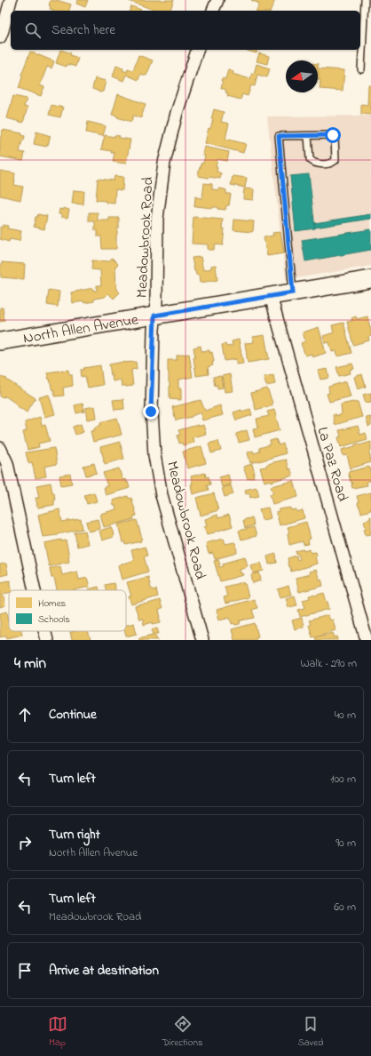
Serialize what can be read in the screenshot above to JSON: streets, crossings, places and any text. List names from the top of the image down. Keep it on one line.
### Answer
{"streets":{"street":["Meadowbrook Road","North Allen Avenue","La Paz Road"]},"crossings":[["Meadowbrook Road","North Allen Avenue"],["North Allen Avenue","La Paz Road"]],"legend":["Homes","Schools"],"north":"left","page":{"search":"Search here","heading":["4 min","Walk · 290 m"],"list":[["Continue","40 m"],["Turn left","100 m"],["Turn right","North Allen Avenue","90 m"],["Turn left","Meadowbrook Road","60 m"],"Arrive at destination"],"nav":["Map","Directions","Saved"]}}
